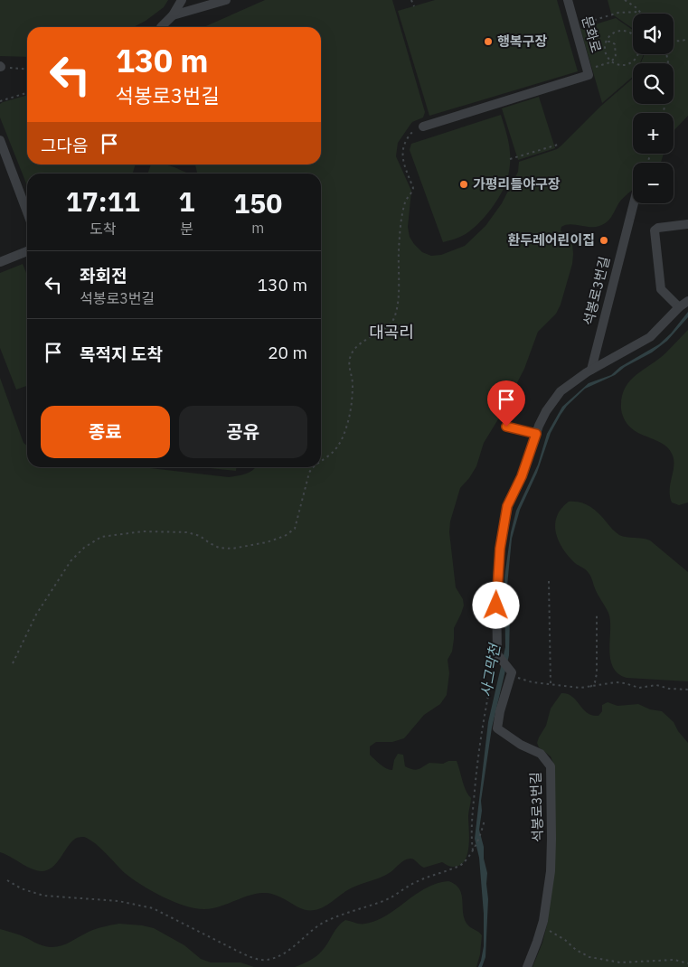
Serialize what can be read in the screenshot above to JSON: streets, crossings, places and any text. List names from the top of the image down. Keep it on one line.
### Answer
{"streets":{"street":["문화로","석봉로3번길"]},"districts":["대곡리"],"water":["사그막천"],"places":["행복구장","가평리틀야구장","환두레어린이집"],"page":{"map_buttons":["+","−"],"turn":["130 m","석봉로3번길"],"then":"그다음","eta":["17:11","도착","1","분","150","m"],"list":[{"name":"좌회전","note":"석봉로3번길","value":"130 m"},{"name":"목적지 도착","value":"20 m"}],"buttons":["종료","공유"]}}
